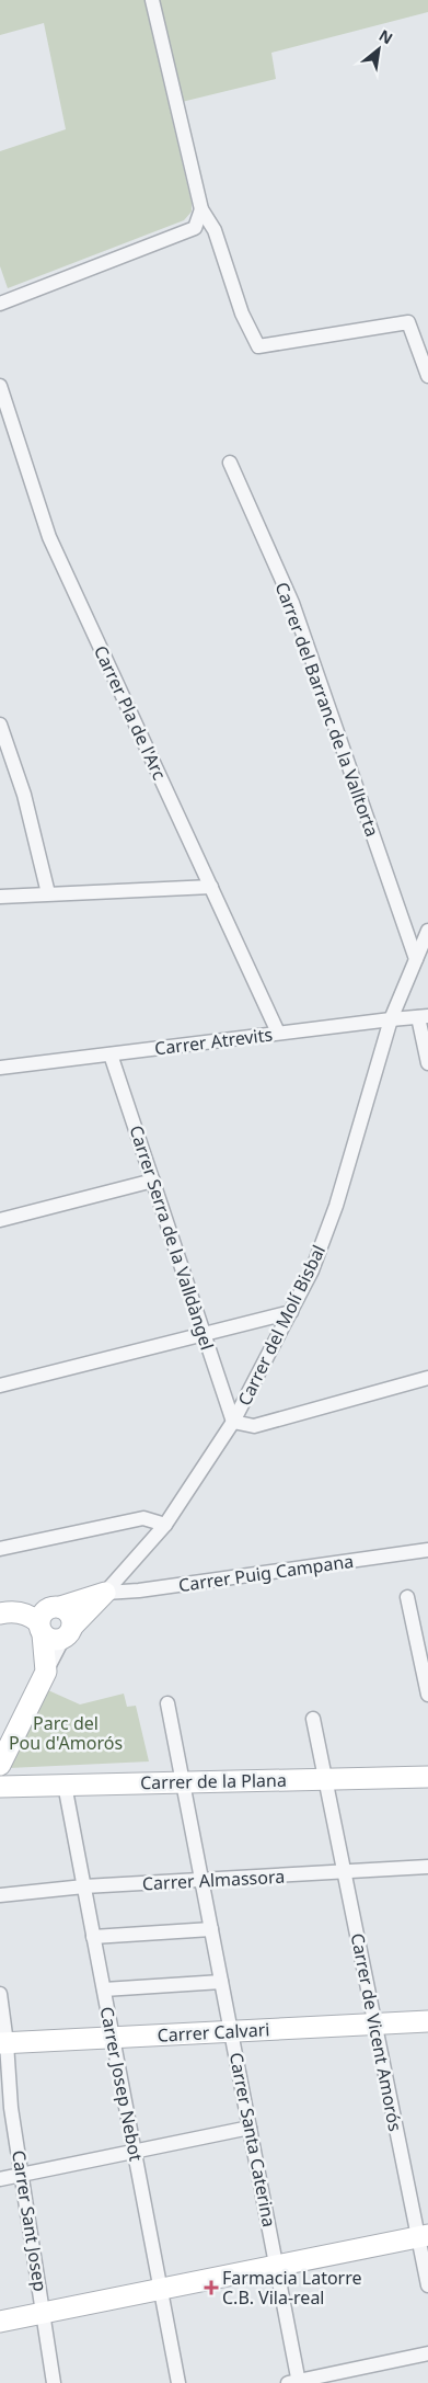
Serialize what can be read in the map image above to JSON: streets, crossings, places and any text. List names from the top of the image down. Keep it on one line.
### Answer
{"streets":{"street":["Carrer del Barranc de la Valltorta","Carrer Pla de l'Arc","Carrer Atrevits","Carrer Serra de la Valldàngel","Carrer del Molí Bisbal","Carrer Puig Campana","Carrer de la Plana","Carrer Almassora","Carrer Calvari","Carrer de Vicent Amorós","Carrer Josep Nebot","Carrer Santa Caterina","Carrer Sant Josep"]},"crossings":[["Carrer del Barranc de la Valltorta","Carrer del Molí Bisbal"],["Carrer Pla de l'Arc","Carrer Atrevits"],["Carrer Atrevits","Carrer Serra de la Valldàngel"],["Carrer Atrevits","Carrer del Molí Bisbal"],["Carrer Serra de la Valldàngel","Carrer del Molí Bisbal"],["Carrer del Molí Bisbal","Carrer Puig Campana"],["Carrer de la Plana","Carrer de Vicent Amorós"],["Carrer de la Plana","Carrer Josep Nebot"],["Carrer de la Plana","Carrer Santa Caterina"],["Carrer Almassora","Carrer de Vicent Amorós"],["Carrer Almassora","Carrer Josep Nebot"],["Carrer Almassora","Carrer Santa Caterina"],["Carrer Calvari","Carrer de Vicent Amorós"],["Carrer Calvari","Carrer Josep Nebot"],["Carrer Calvari","Carrer Santa Caterina"],["Carrer Calvari","Carrer Sant Josep"]],"parks":["Parc del Pou d'Amorós"],"places":{"health":["Farmacia Latorre C.B. Vila-real"]},"north":"top right"}
